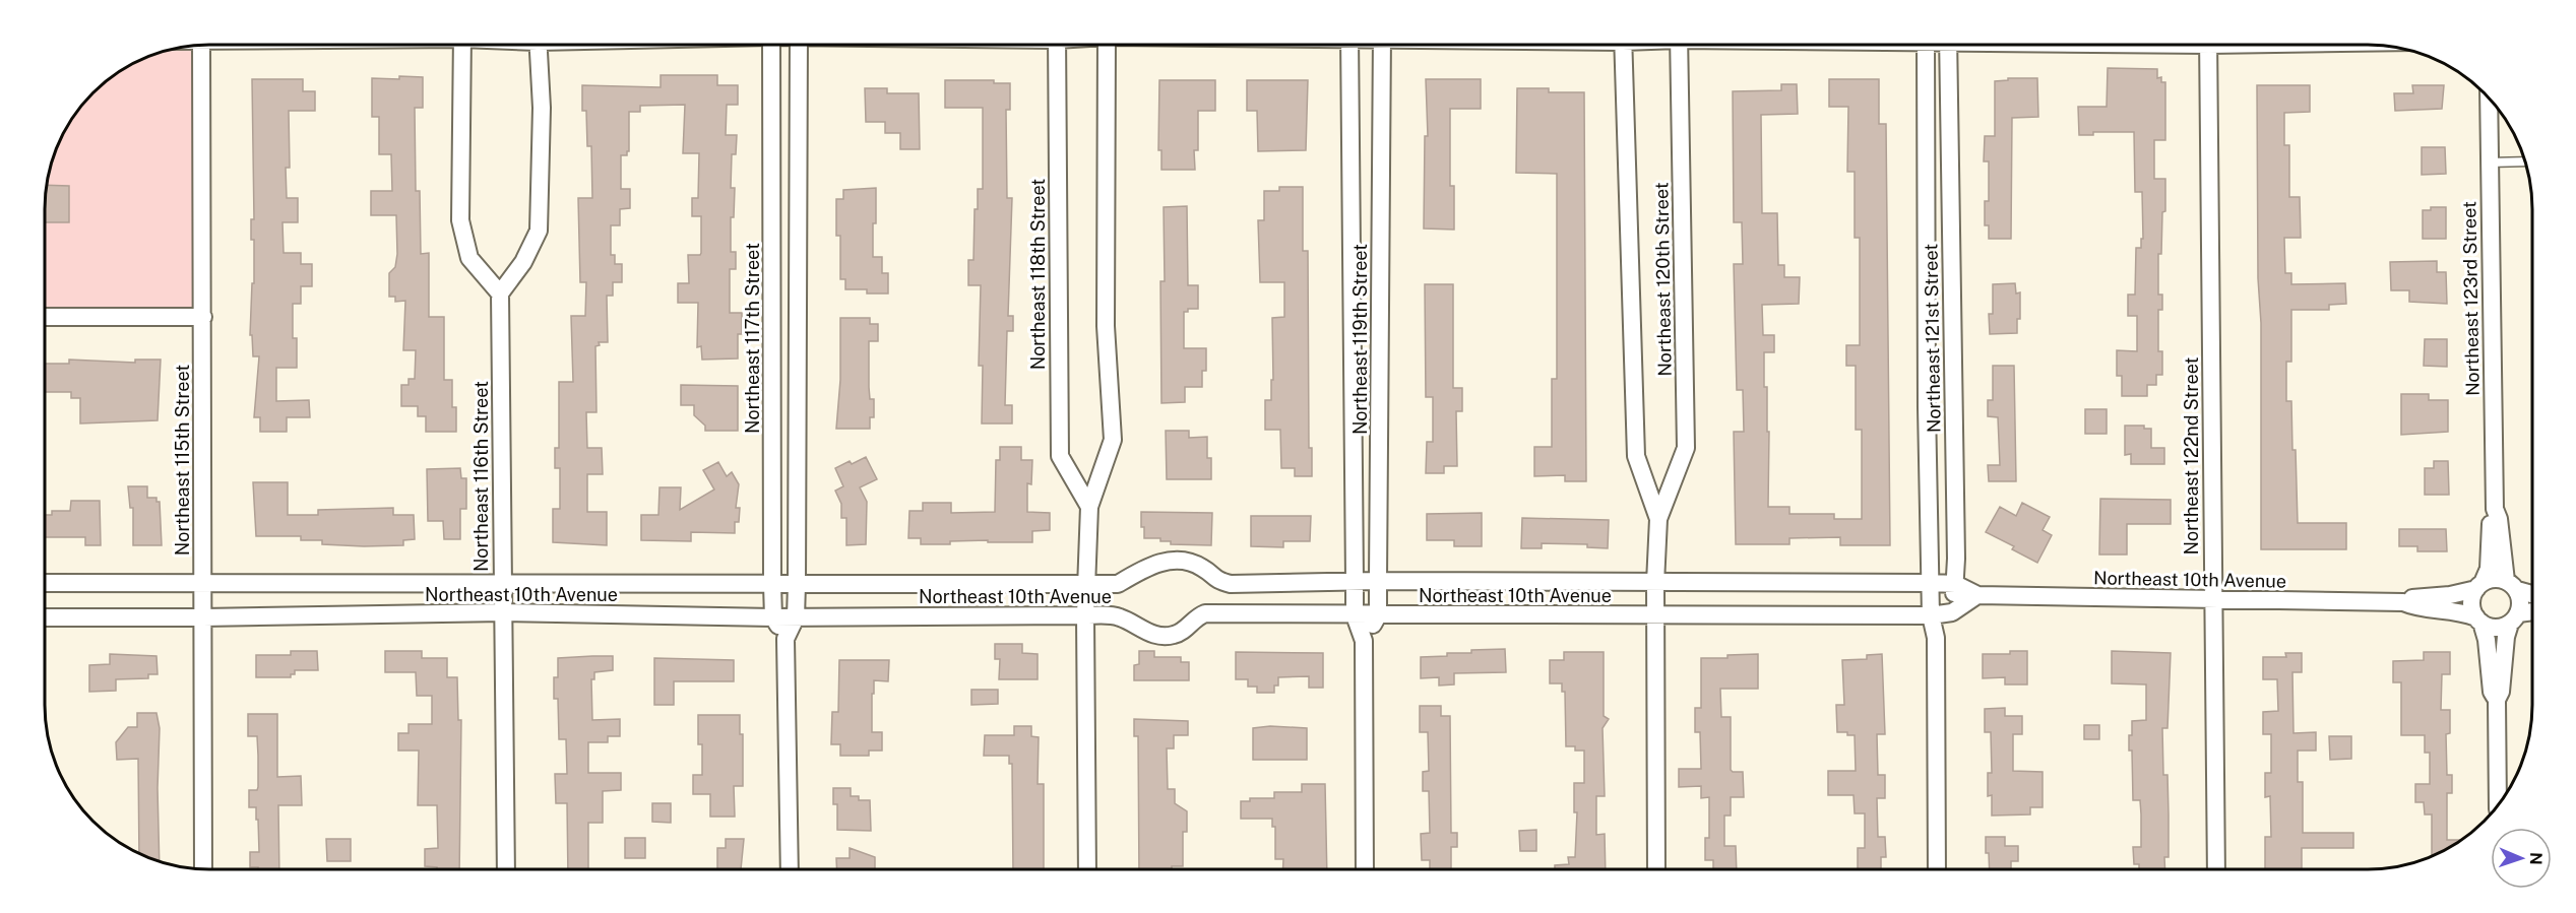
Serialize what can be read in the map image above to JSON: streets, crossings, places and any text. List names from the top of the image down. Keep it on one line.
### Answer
{"streets":{"street":["Northeast 118th Street","Northeast 120th Street","Northeast 123rd Street","Northeast 117th Street","Northeast 121st Street","Northeast 119th Street","Northeast 122nd Street","Northeast 115th Street","Northeast 116th Street","Northeast 10th Avenue"]},"crossings":[["Northeast 120th Street","Northeast 10th Avenue"],["Northeast 123rd Street","Northeast 10th Avenue"],["Northeast 117th Street","Northeast 10th Avenue"],["Northeast 121st Street","Northeast 10th Avenue"],["Northeast 119th Street","Northeast 10th Avenue"],["Northeast 122nd Street","Northeast 10th Avenue"],["Northeast 115th Street","Northeast 10th Avenue"],["Northeast 116th Street","Northeast 10th Avenue"]],"north":"right"}
